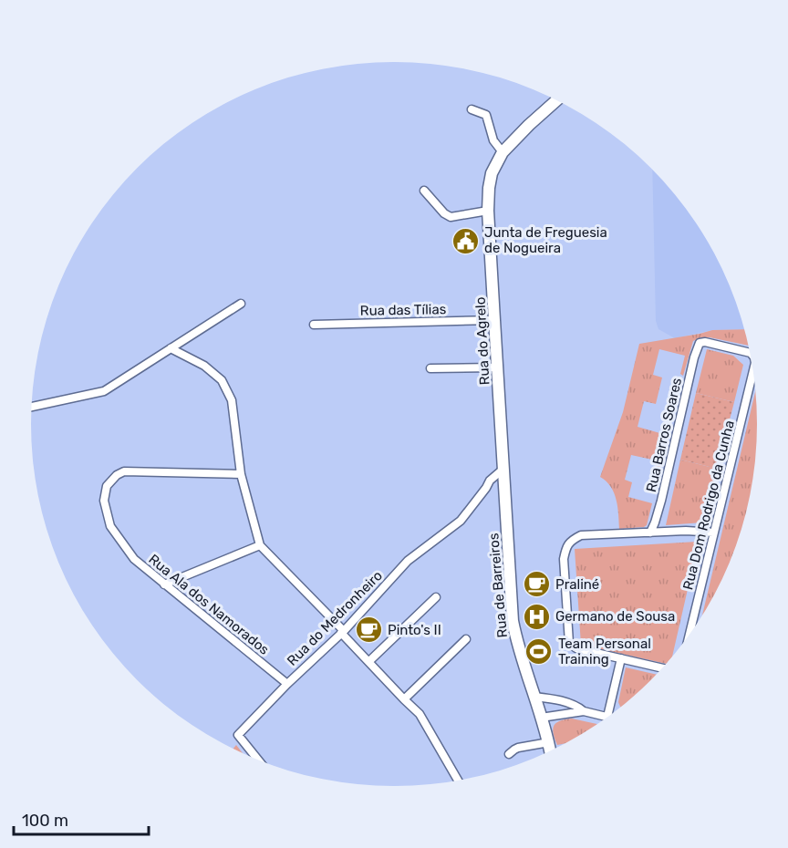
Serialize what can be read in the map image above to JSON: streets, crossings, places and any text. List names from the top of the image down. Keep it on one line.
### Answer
{"streets":{"street":["Rua das Tílias","Rua do Agrelo","Rua Barros Soares","Rua Dom Rodrigo da Cunha","Rua de Barreiros","Rua Ala dos Namorados","Rua do Medronheiro"]},"crossings":[["Rua das Tílias","Rua do Agrelo"],["Rua do Agrelo","Rua de Barreiros"],["Rua do Agrelo","Rua do Medronheiro"],["Rua Barros Soares","Rua Dom Rodrigo da Cunha"],["Rua de Barreiros","Rua do Medronheiro"],["Rua Ala dos Namorados","Rua do Medronheiro"]],"places":{"public building":["Junta de Freguesia de Nogueira"],"cafe":["Praliné","Pinto's II"],"hospital":["Germano de Sousa"],"sports":["Team Personal Training"]},"scale_bar":"100 m"}
